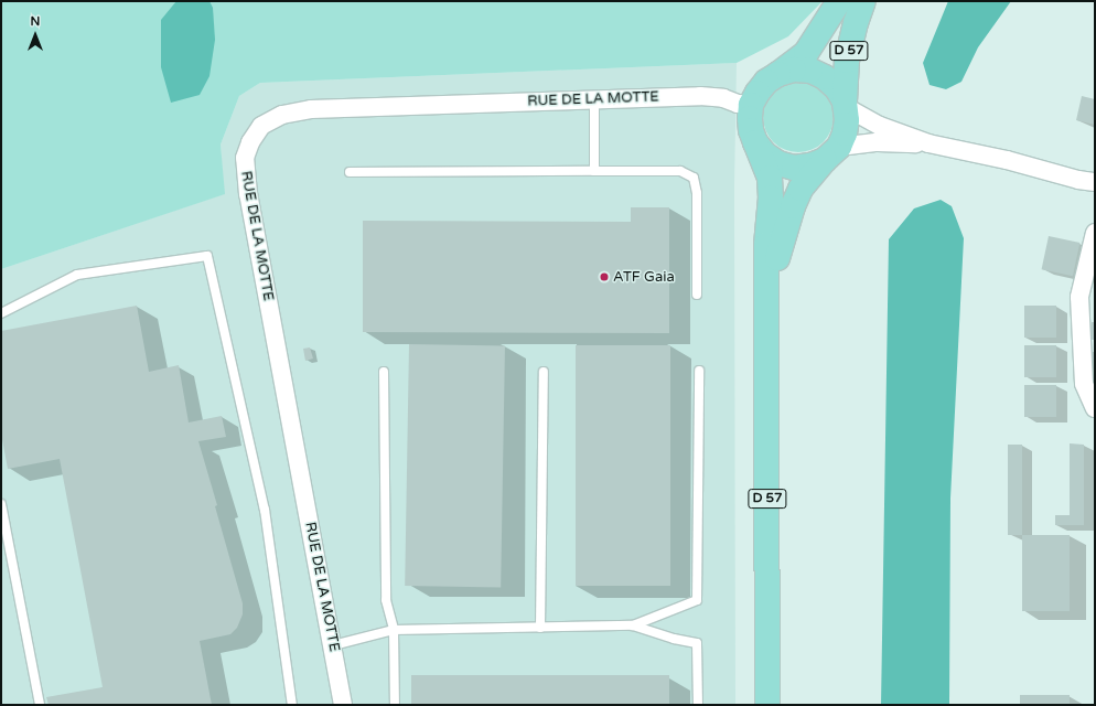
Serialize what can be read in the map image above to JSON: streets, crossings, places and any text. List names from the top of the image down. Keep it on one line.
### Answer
{"streets":{"main road":["D 57"],"street":["RUE DE LA MOTTE"]},"crossings":[["D 57","RUE DE LA MOTTE"]],"places":["ATF Gaia"],"north":"top"}
